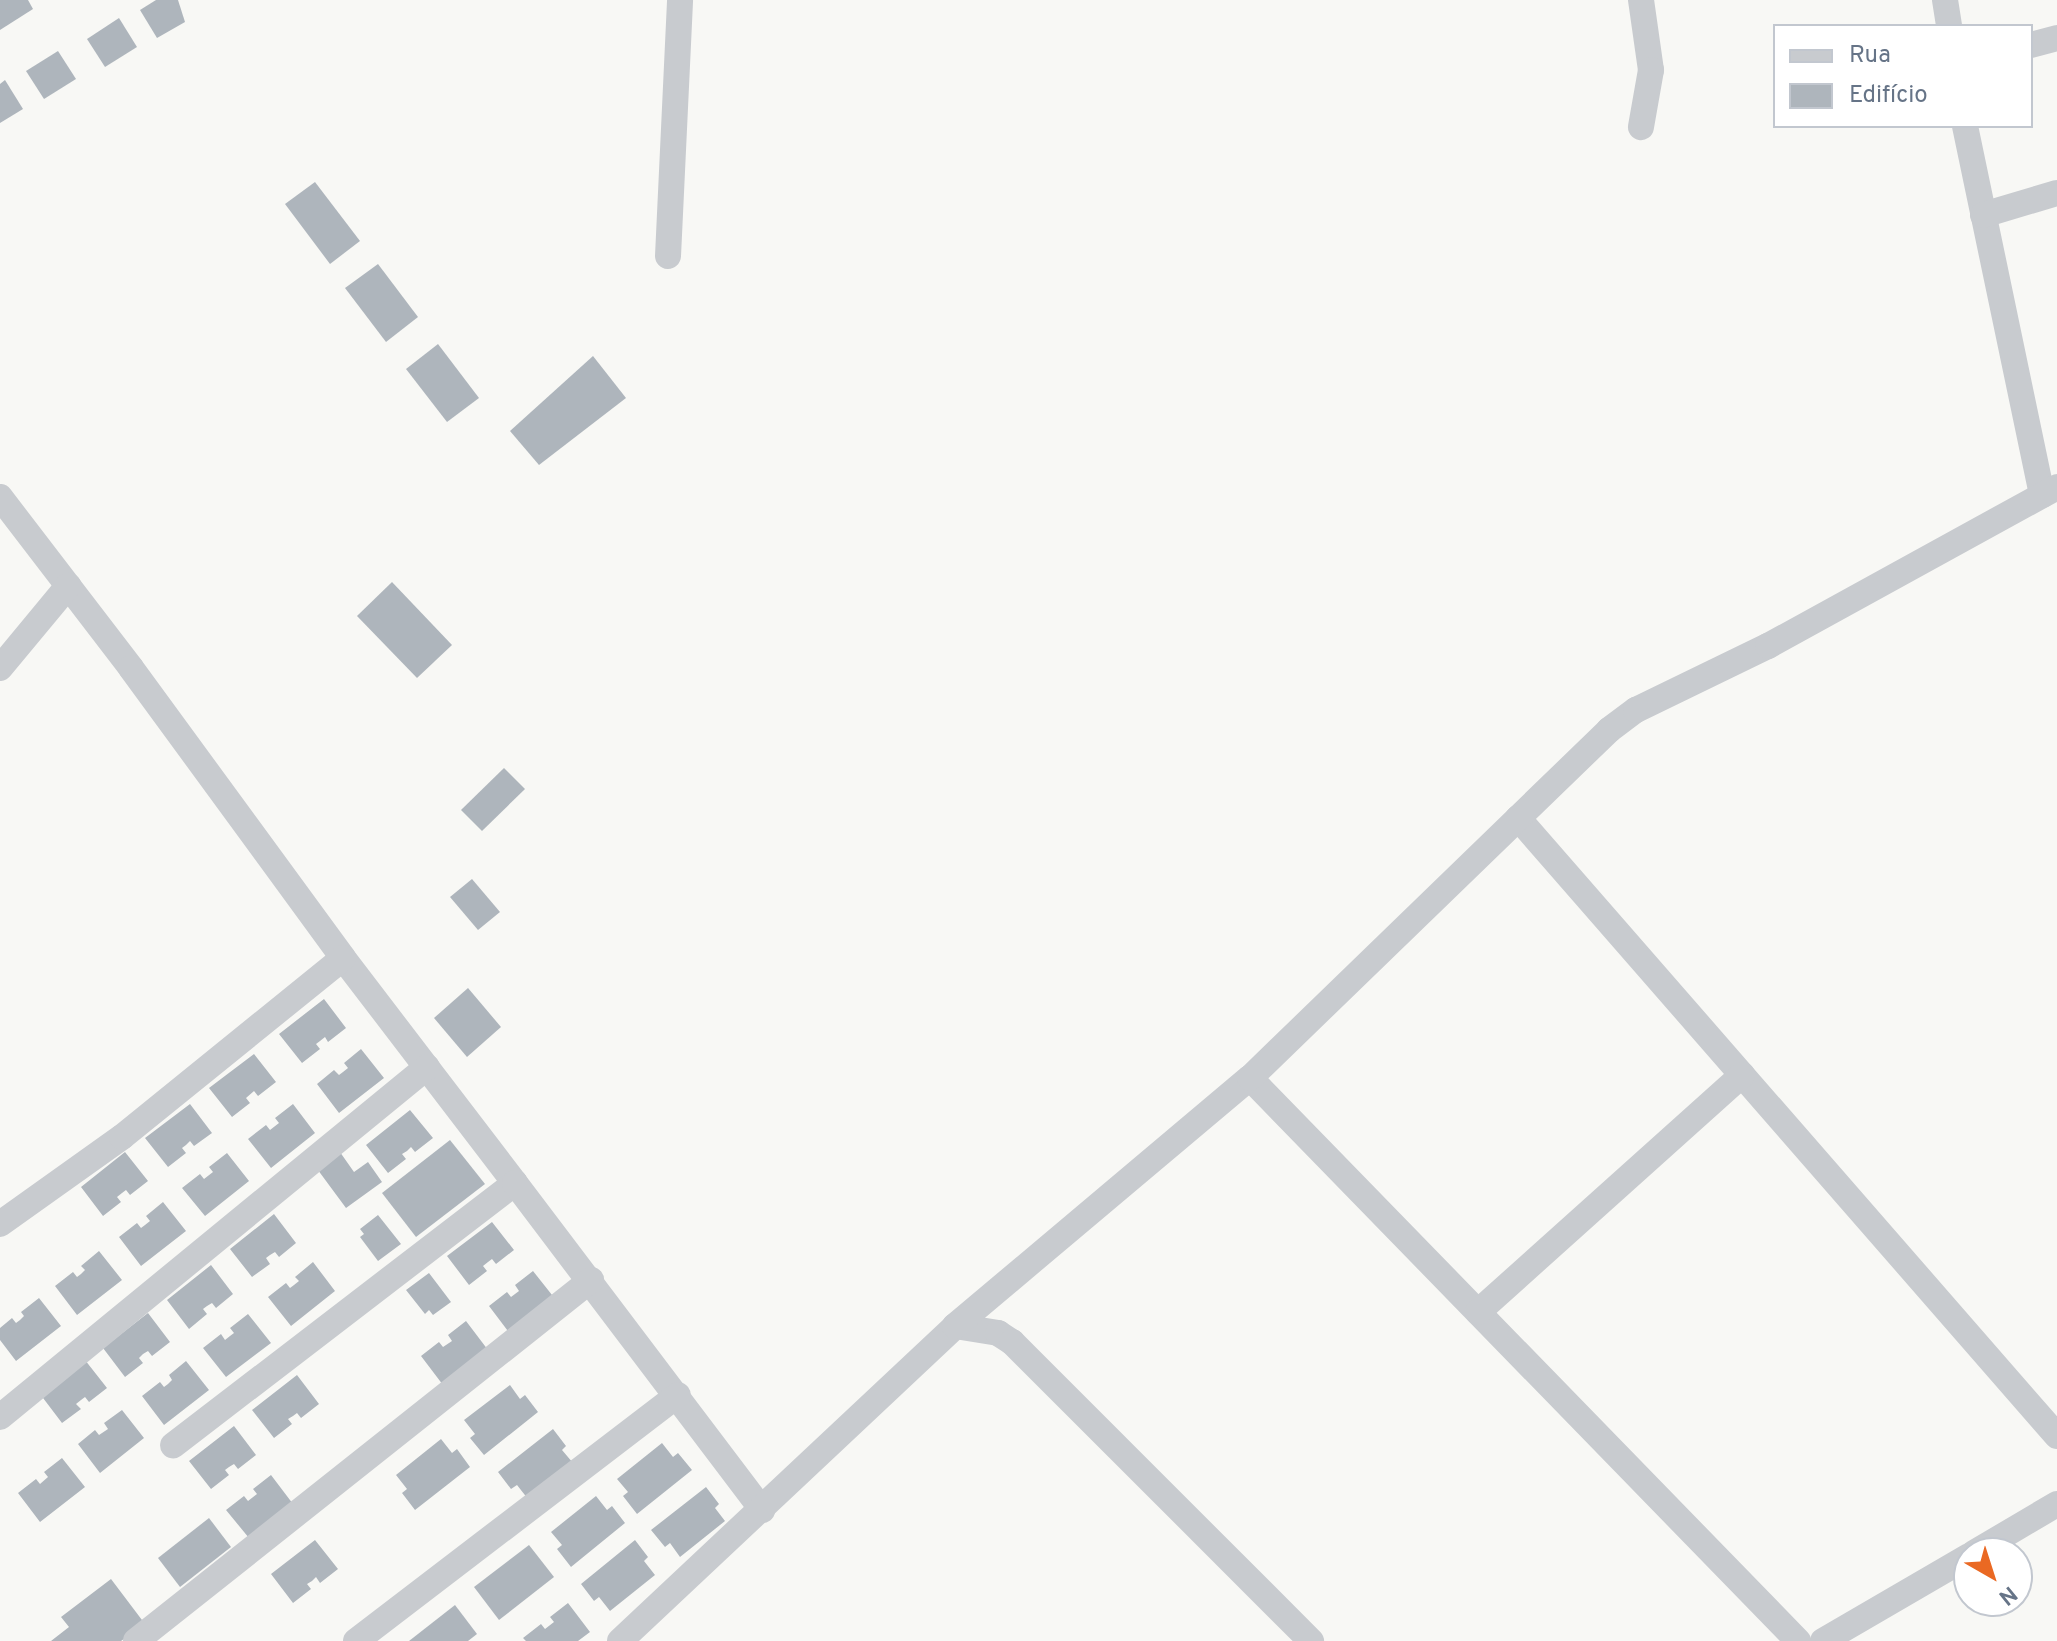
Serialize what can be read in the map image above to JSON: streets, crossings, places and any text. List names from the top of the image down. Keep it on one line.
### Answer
{"legend":["Rua","Edifício"],"north":"bottom right"}
